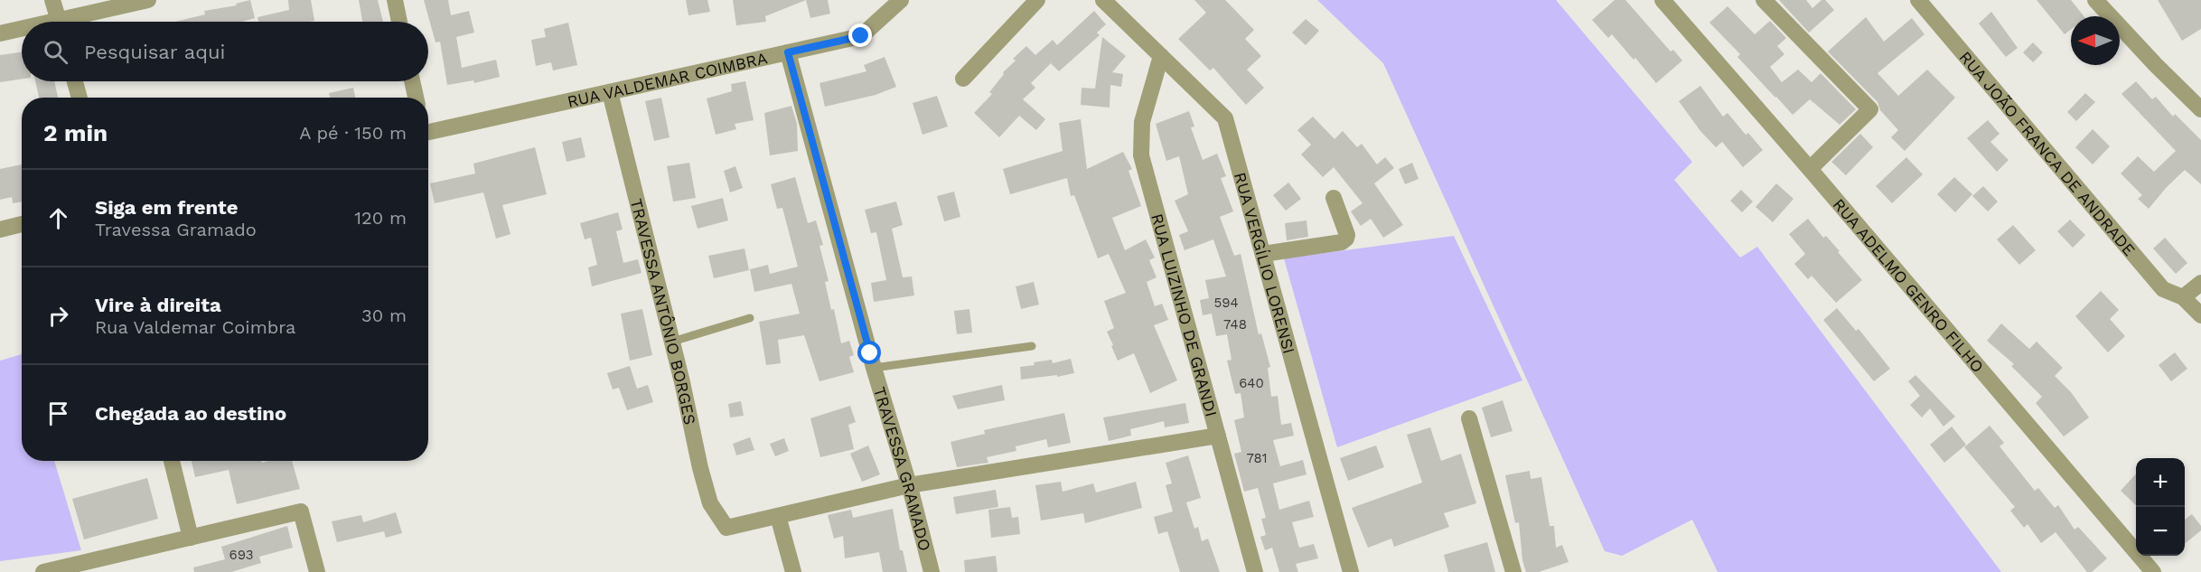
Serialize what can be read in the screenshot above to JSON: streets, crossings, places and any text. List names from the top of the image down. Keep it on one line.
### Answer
{"streets":{"street":["RUA VALDEMAR COIMBRA","RUA JOÃO FRANCA DE ANDRADE","RUA VERGÍLIO LORENSI","RUA ADELMO GENRO FILHO","TRAVESSA ANTÔNIO BORGES","RUA LUIZINHO DE GRANDI","TRAVESSA GRAMADO"]},"crossings":[["RUA VALDEMAR COIMBRA","TRAVESSA ANTÔNIO BORGES"],["RUA VALDEMAR COIMBRA","TRAVESSA GRAMADO"],["RUA VERGÍLIO LORENSI","RUA LUIZINHO DE GRANDI"]],"house_numbers":["594","748","640","781","693"],"north":"left","page":{"search":"Pesquisar aqui","heading":["2 min","A pé · 150 m"],"list":[["Siga em frente","Travessa Gramado","120 m"],["Vire à direita","Rua Valdemar Coimbra","30 m"],"Chegada ao destino"],"map_buttons":["+","−"]}}
